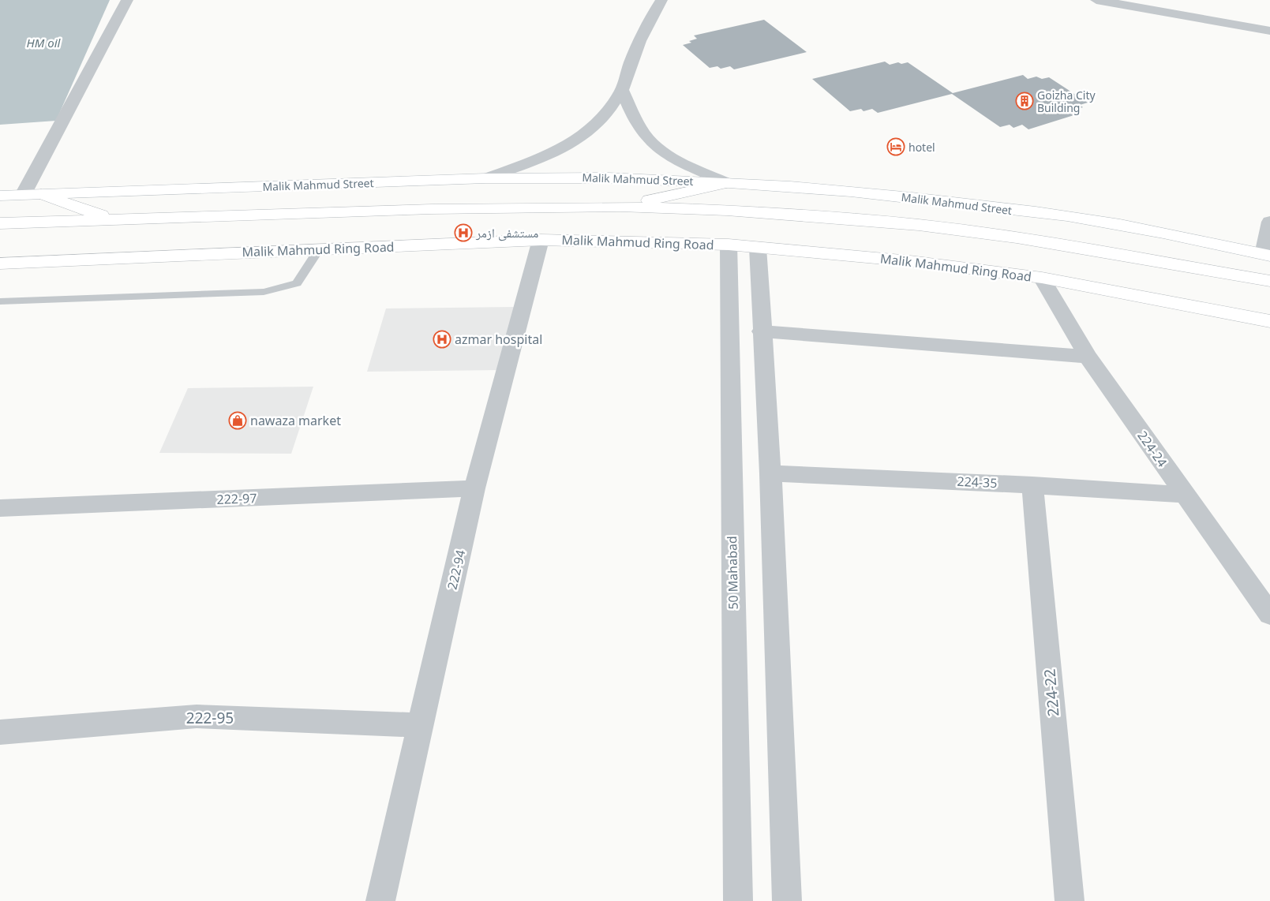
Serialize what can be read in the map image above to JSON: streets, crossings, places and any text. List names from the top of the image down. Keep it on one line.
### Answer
{"streets":{"main road":["Malik Mahmud Street","Malik Mahmud Ring Road"],"street":["224-24","224-35","222-97","222-94","50 Mahabad","224-22","222-95"]},"crossings":[["Malik Mahmud Ring Road","224-24"],["Malik Mahmud Ring Road","222-94"],["Malik Mahmud Ring Road","50 Mahabad"],["224-24","224-35"],["224-35","224-22"],["222-97","222-94"],["222-94","222-95"]],"water":["HM oil"],"places":{"building":["Goizha City Building"],"hotel":["hotel"],"hospital":["مستشفى ازمر","azmar hospital"],"shop":["nawaza market"]}}
